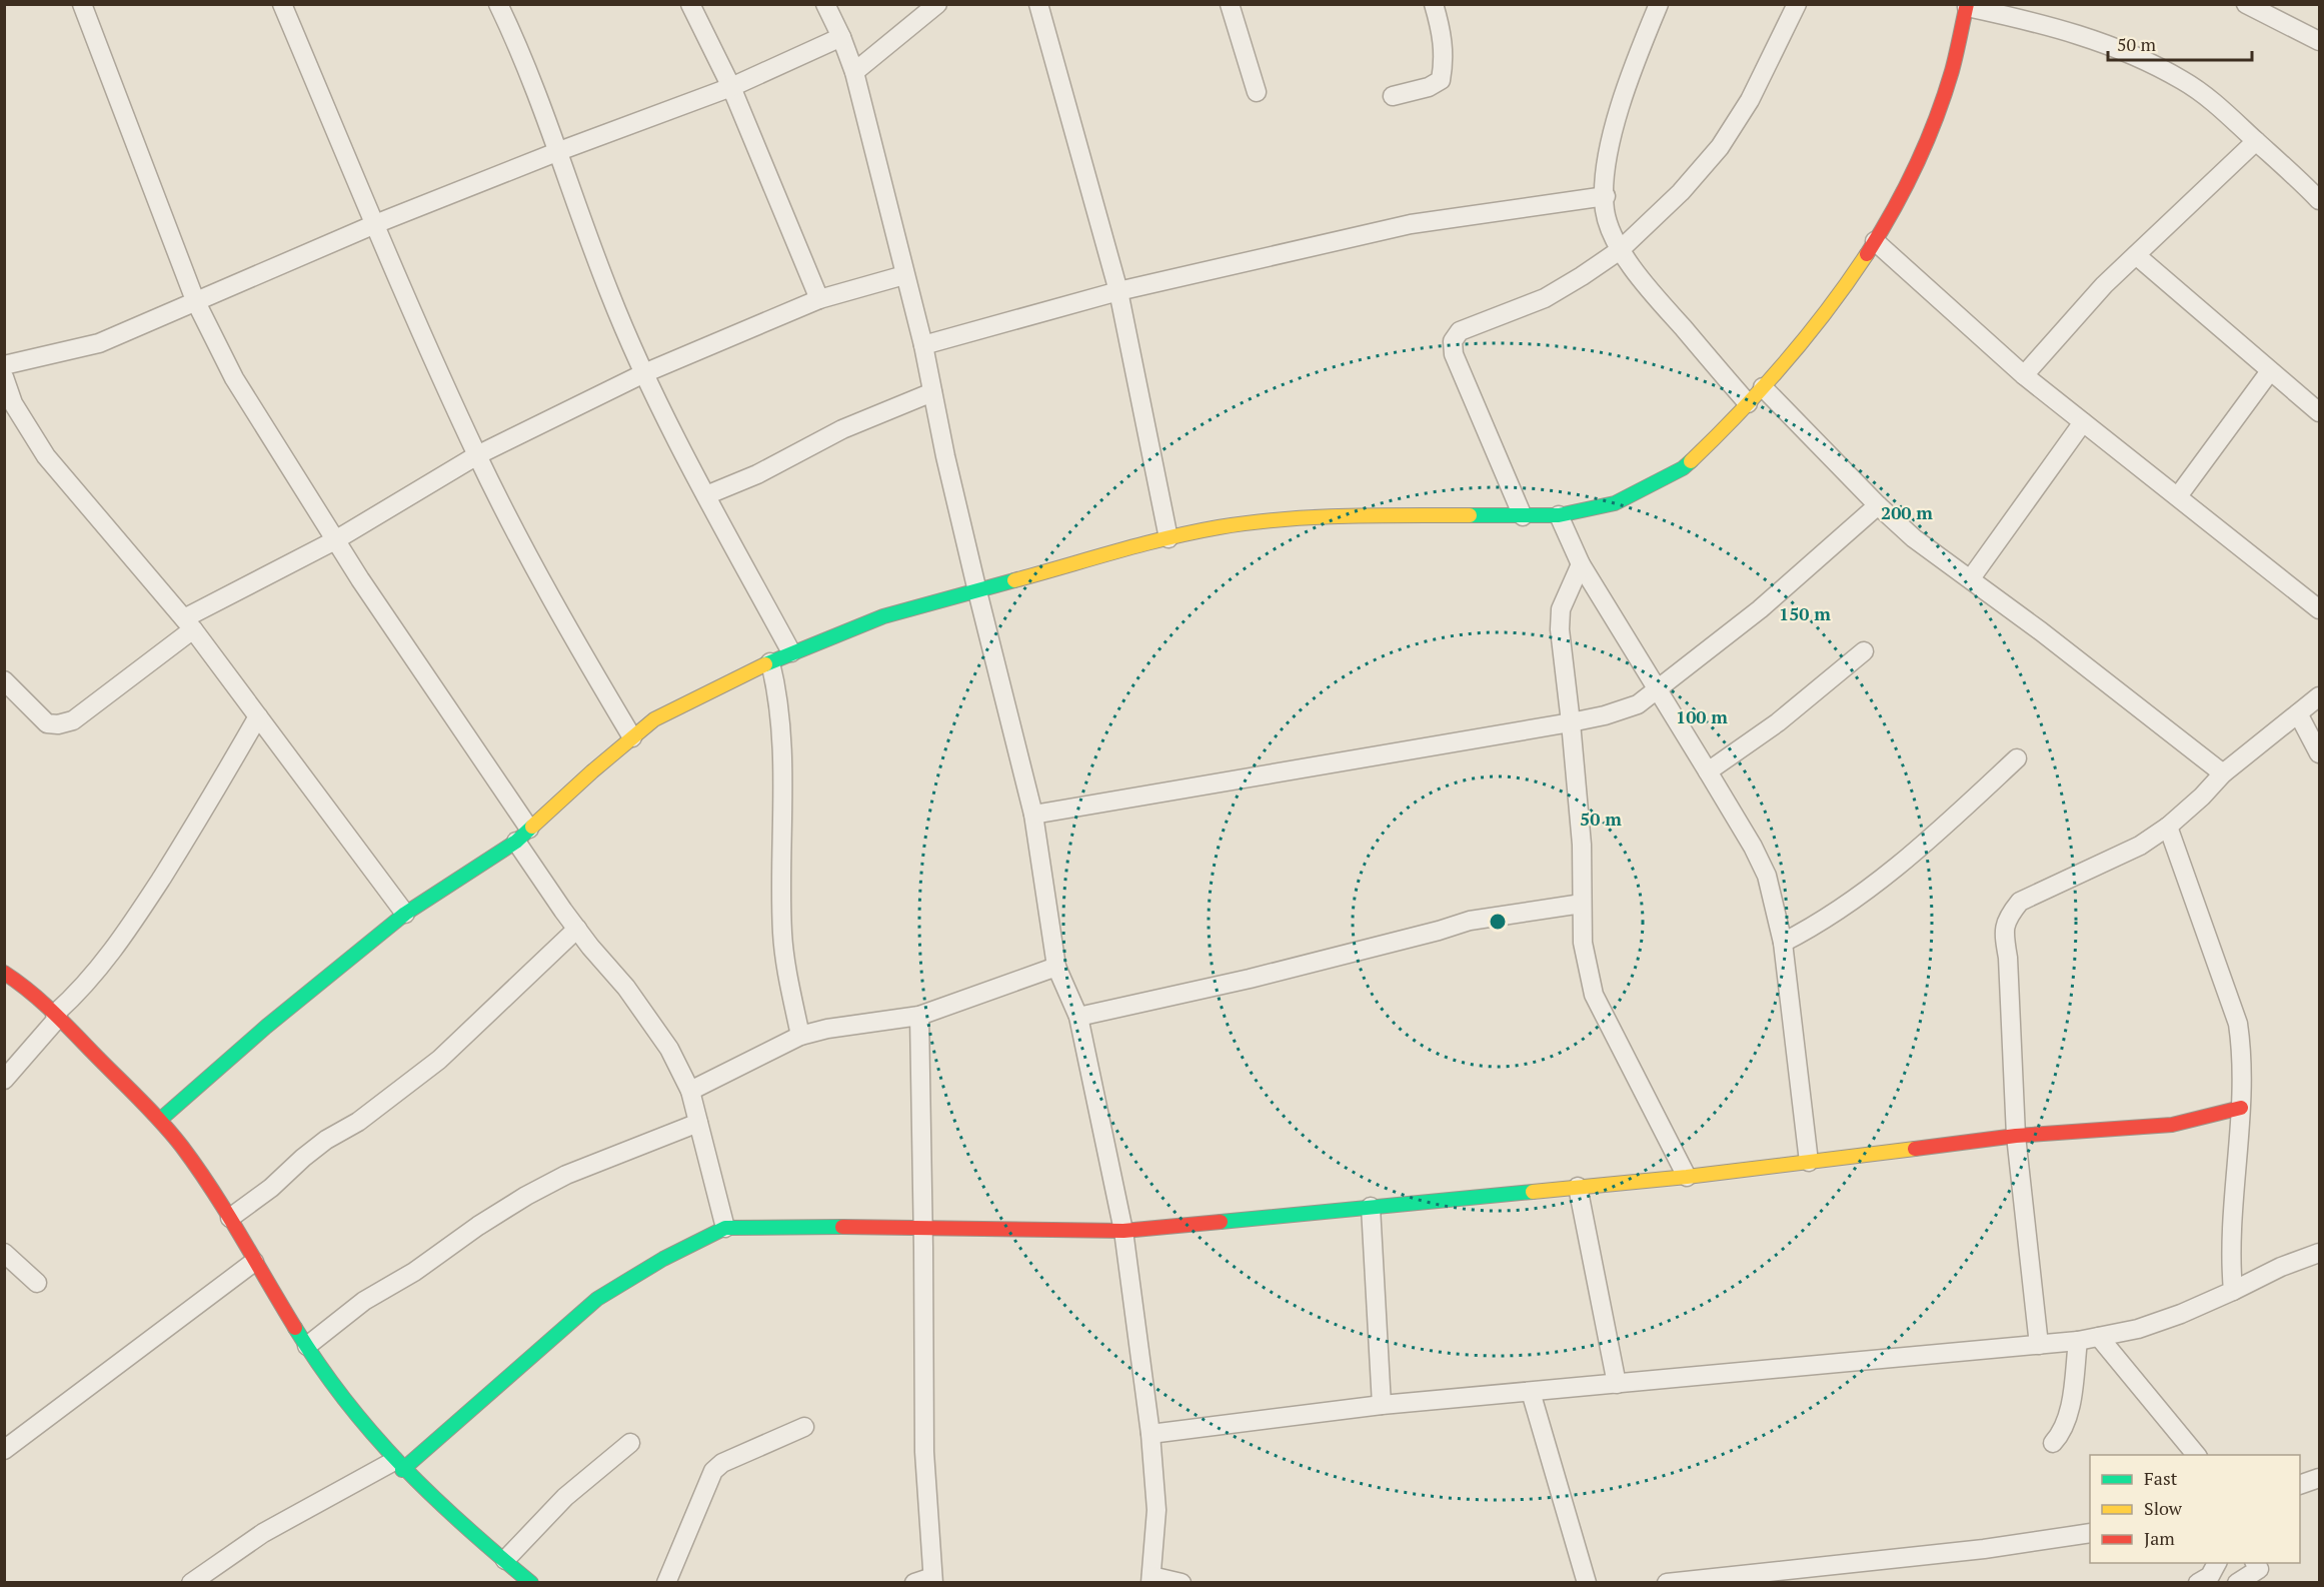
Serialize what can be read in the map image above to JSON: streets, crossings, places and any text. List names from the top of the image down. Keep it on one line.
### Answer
{"legend":["Fast","Slow","Jam"],"scale_bar":"50 m","rings":["200 m","150 m","100 m","50 m"]}
